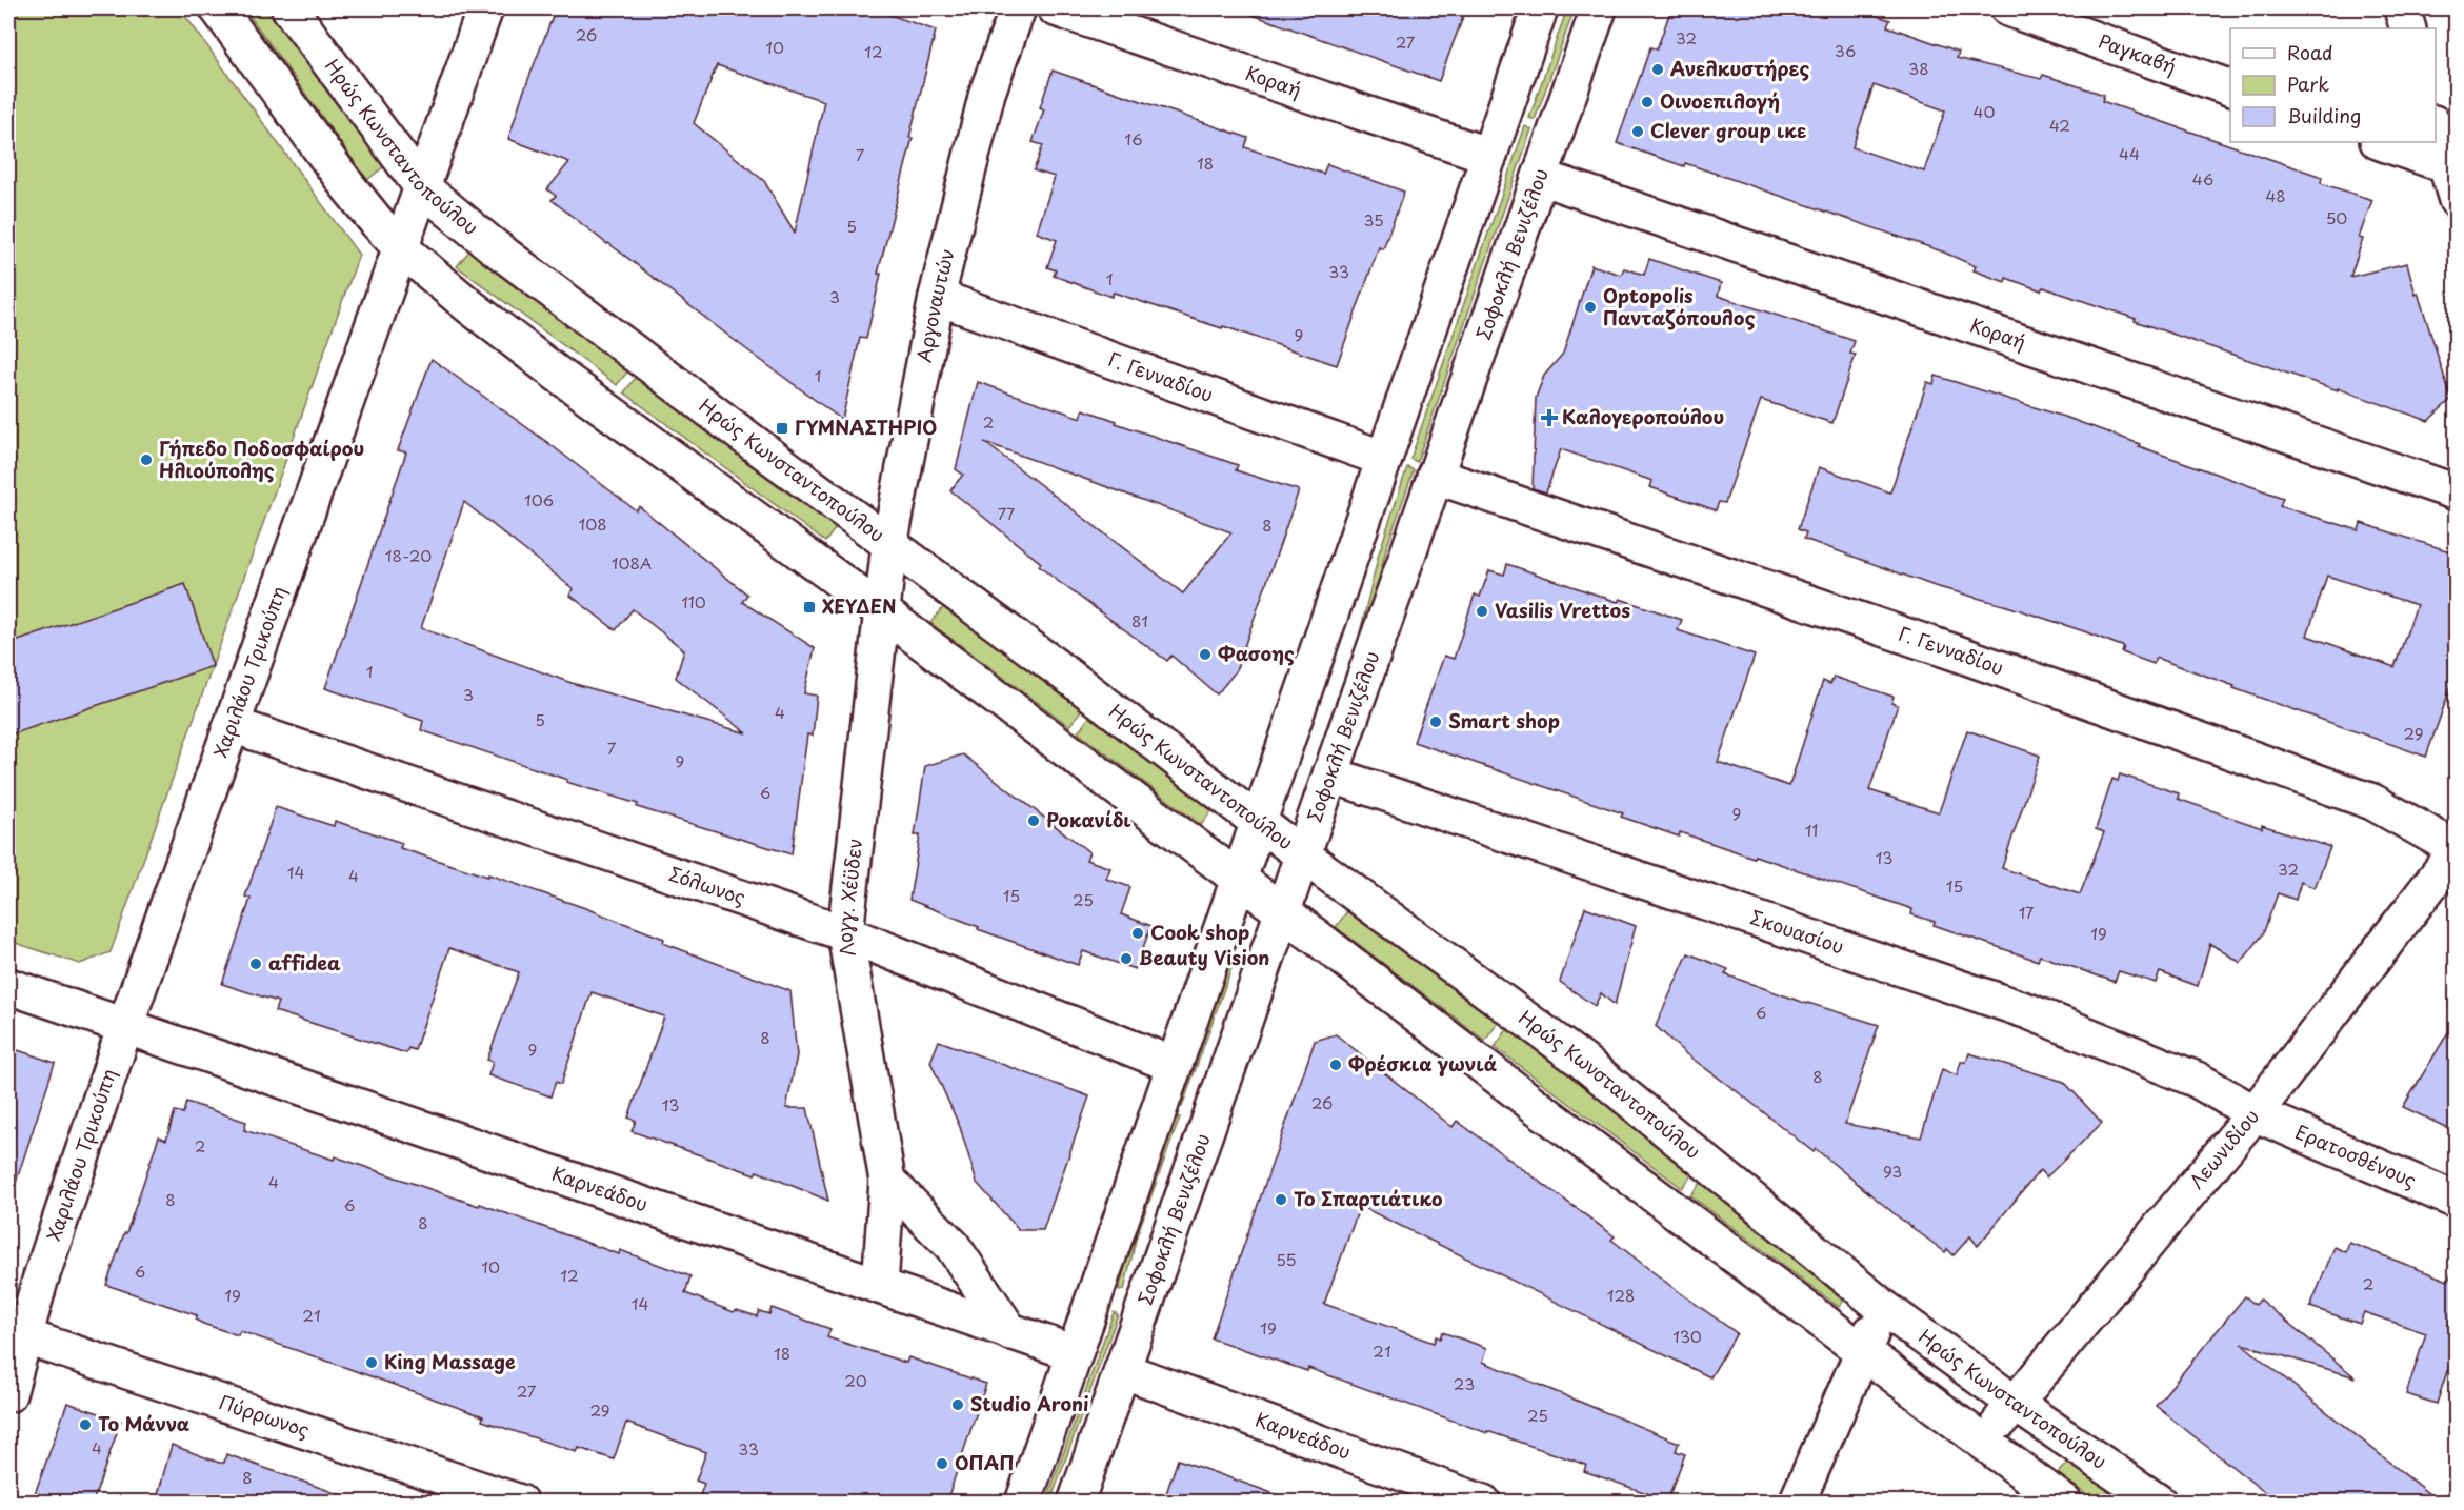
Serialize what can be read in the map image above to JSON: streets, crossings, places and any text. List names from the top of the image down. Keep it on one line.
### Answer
{"streets":{"street":["Ραγκαβή","Κοραή","Ηρώς Κωνσταντοπούλου","Σοφοκλή Βενιζέλου","Αργοναυτών","Γ. Γενναδίου","Χαριλάου Τρικούπη","Σόλωνος","Λογγ. Χέϋδεν","Σκουασίου","Λεωνιδίου","Ερατοσθένους","Καρνεάδου","Πύρρωνος"]},"crossings":[["Κοραή","Σοφοκλή Βενιζέλου"],["Ηρώς Κωνσταντοπούλου","Σοφοκλή Βενιζέλου"],["Ηρώς Κωνσταντοπούλου","Αργοναυτών"],["Ηρώς Κωνσταντοπούλου","Χαριλάου Τρικούπη"],["Ηρώς Κωνσταντοπούλου","Λεωνιδίου"],["Σοφοκλή Βενιζέλου","Γ. Γενναδίου"],["Σοφοκλή Βενιζέλου","Σκουασίου"],["Σοφοκλή Βενιζέλου","Καρνεάδου"],["Αργοναυτών","Γ. Γενναδίου"],["Αργοναυτών","Λογγ. Χέϋδεν"],["Γ. Γενναδίου","Λεωνιδίου"],["Χαριλάου Τρικούπη","Σόλωνος"],["Χαριλάου Τρικούπη","Καρνεάδου"],["Χαριλάου Τρικούπη","Πύρρωνος"],["Σόλωνος","Λογγ. Χέϋδεν"],["Λογγ. Χέϋδεν","Καρνεάδου"],["Σκουασίου","Λεωνιδίου"],["Σκουασίου","Ερατοσθένους"],["Λεωνιδίου","Ερατοσθένους"]],"places":{"other":["Ανελκυστήρες","Οινοεπιλογή","Clever group ικε","Optopolis Πανταζόπουλος","Γήπεδο Ποδοσφαίρου Ηλιούπολης","Vasilis Vrettos","Φασοης","Smart shop","Ροκανίδι","Cook shop","Beauty Vision","affidea","Φρέσκια γωνιά","Το Σπαρτιάτικο","King Massage","Studio Aroni","Το Μάννα","ΟΠΑΠ"],"health":["Καλογεροπούλου"],"transit":["ΓΥΜΝΑΣΤΗΡΙΟ","ΧΕΥΔΕΝ"]},"house_numbers":["26","32","27","10","36","12","38","40","42","16","44","7","18","46","48","50","35","5","33","1","3","9","1","2","106","77","108","8","18-20","108Α","110","81","1","3","4","5","29","7","9","6","9","11","13","32","14","4","15","15","25","17","19","6","8","9","8","26","13","2","93","4","8","6","8","55","10","6","12","2","19","128","14","21","19","130","21","18","20","23","27","29","25","4","33","8"],"legend":["Road","Park","Building"]}
